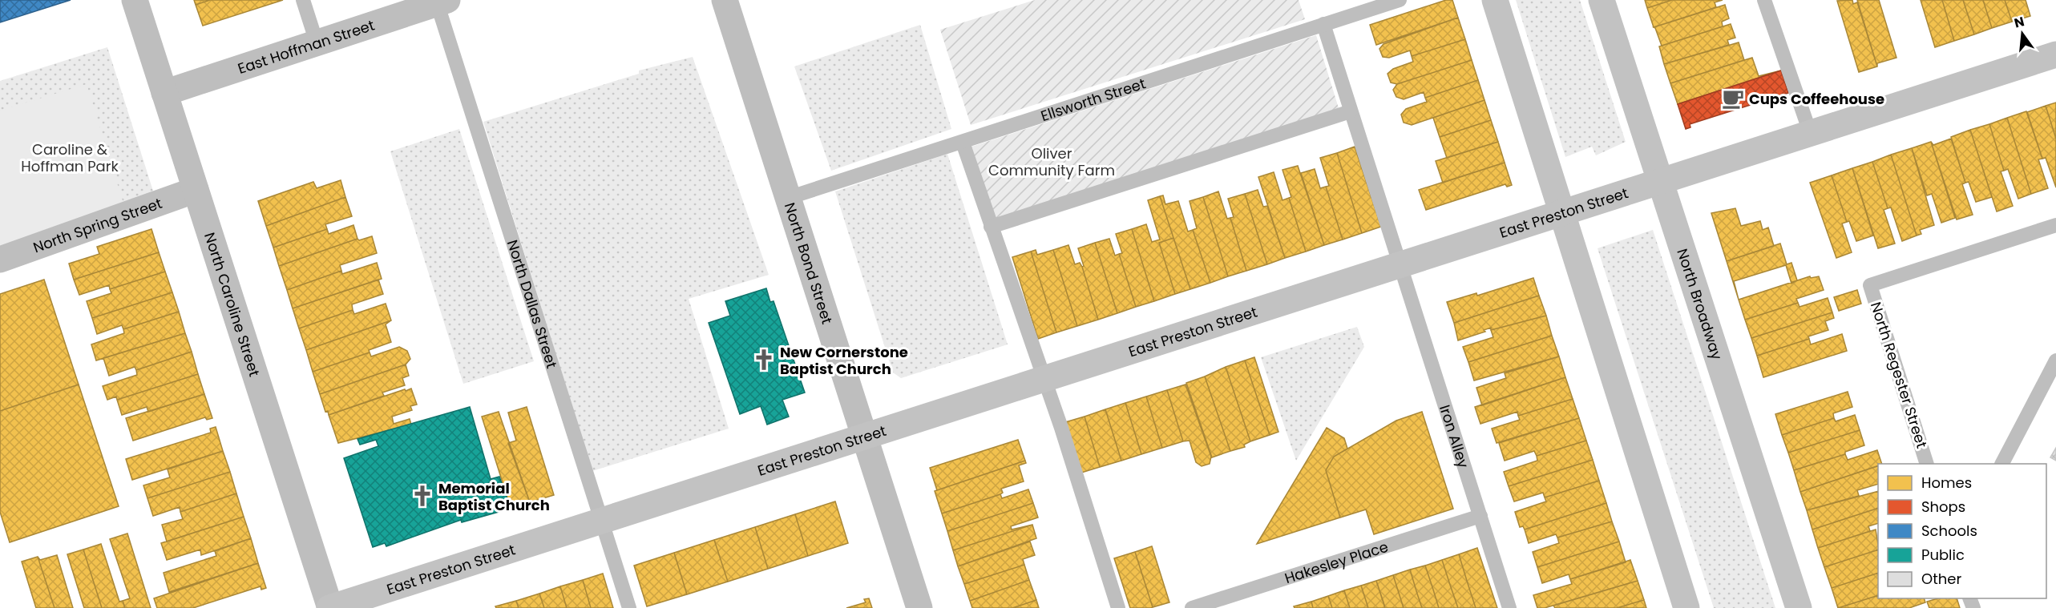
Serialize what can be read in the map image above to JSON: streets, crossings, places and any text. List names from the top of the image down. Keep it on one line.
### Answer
{"streets":{"main road":["East Preston Street","North Broadway"],"street":["East Hoffman Street","North Spring Street","North Bond Street","North Caroline Street"],"lane":["Ellsworth Street","North Dallas Street","North Regester Street","Iron Alley","Hakesley Place"]},"crossings":[["East Hoffman Street","North Caroline Street"],["East Hoffman Street","North Dallas Street"],["Ellsworth Street","North Bond Street"],["Ellsworth Street","Iron Alley"],["East Preston Street","North Bond Street"],["East Preston Street","North Caroline Street"],["East Preston Street","North Dallas Street"],["East Preston Street","North Broadway"],["East Preston Street","Iron Alley"],["North Spring Street","North Caroline Street"],["Iron Alley","Hakesley Place"]],"parks":["Caroline & Hoffman Park","Oliver Community Farm"],"places":{"cafe":["Cups Coffeehouse"],"church":["New Cornerstone Baptist Church","Memorial Baptist Church"]},"legend":["Homes","Shops","Schools","Public","Other"],"north":"top"}
